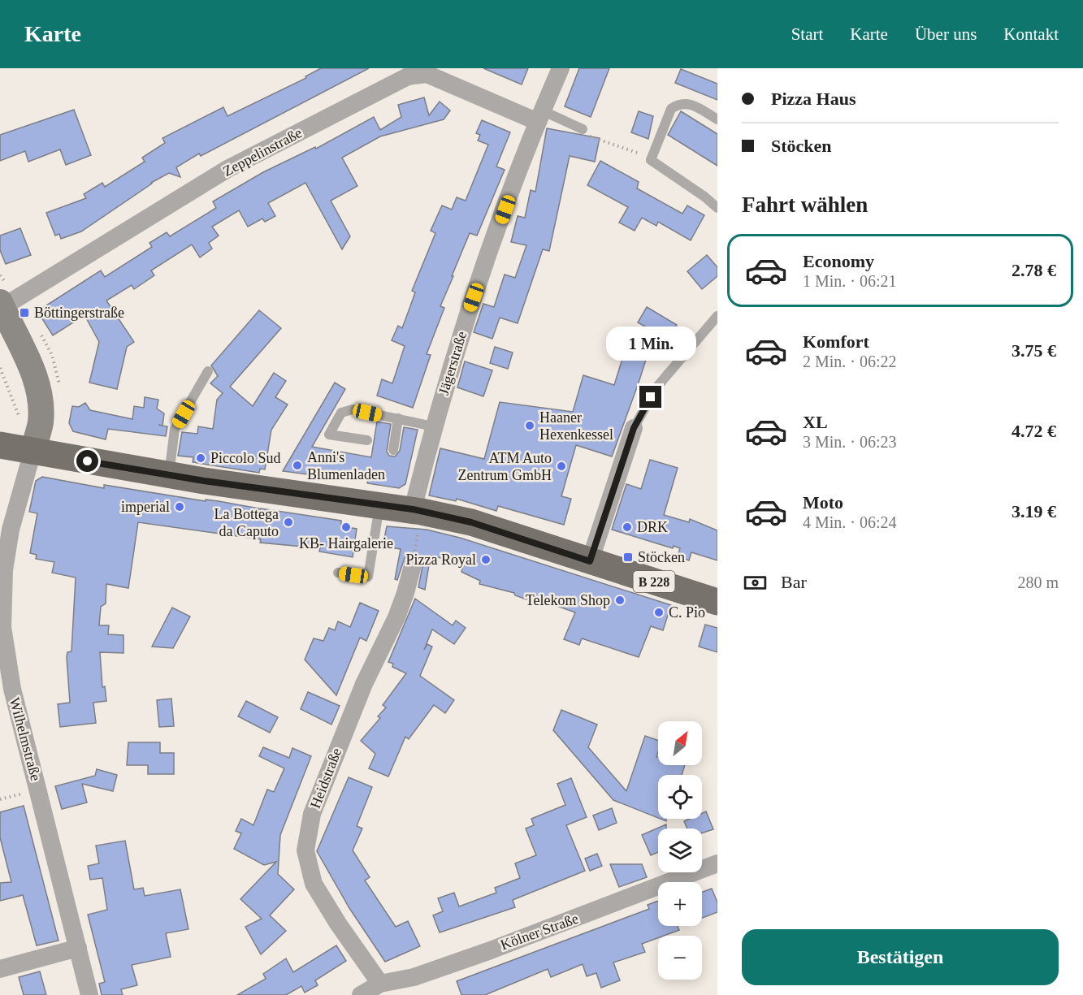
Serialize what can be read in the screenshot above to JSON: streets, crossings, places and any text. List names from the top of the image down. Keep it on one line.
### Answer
{"streets":{"main road":["B 228"],"street":["Zeppelinstraße","Jägerstraße","Wilhelmstraße","Heidstraße","Kölner Straße"]},"crossings":[["Zeppelinstraße","Jägerstraße"],["Jägerstraße","B 228"],["B 228","Wilhelmstraße"],["Heidstraße","Kölner Straße"]],"places":{"transit":["Böttingerstraße","Stöcken"],"other":["Haaner Hexenkessel","Piccolo Sud","Anni's Blumenladen","ATM Auto Zentrum GmbH","imperial","La Bottega da Caputo","KB- Hairgalerie","DRK","Pizza Royal","Telekom Shop","C. Pio"]},"north":"top right","page":{"header":"Karte","nav":["Start","Karte","Über uns","Kontakt"],"banner":["Pizza Haus","Stöcken"],"heading":"Fahrt wählen","list":[{"name":"Economy","note":"1 Min. · 06:21","value":"2.78 €"},{"name":"Komfort","note":"2 Min. · 06:22","value":"3.75 €"},{"name":"XL","note":"3 Min. · 06:23","value":"4.72 €"},{"name":"Moto","note":"4 Min. · 06:24","value":"3.19 €"}],"bubble":"1 Min.","pay":["Bar","280 m"],"map_buttons":["+","−"],"buttons":"Bestätigen"}}
